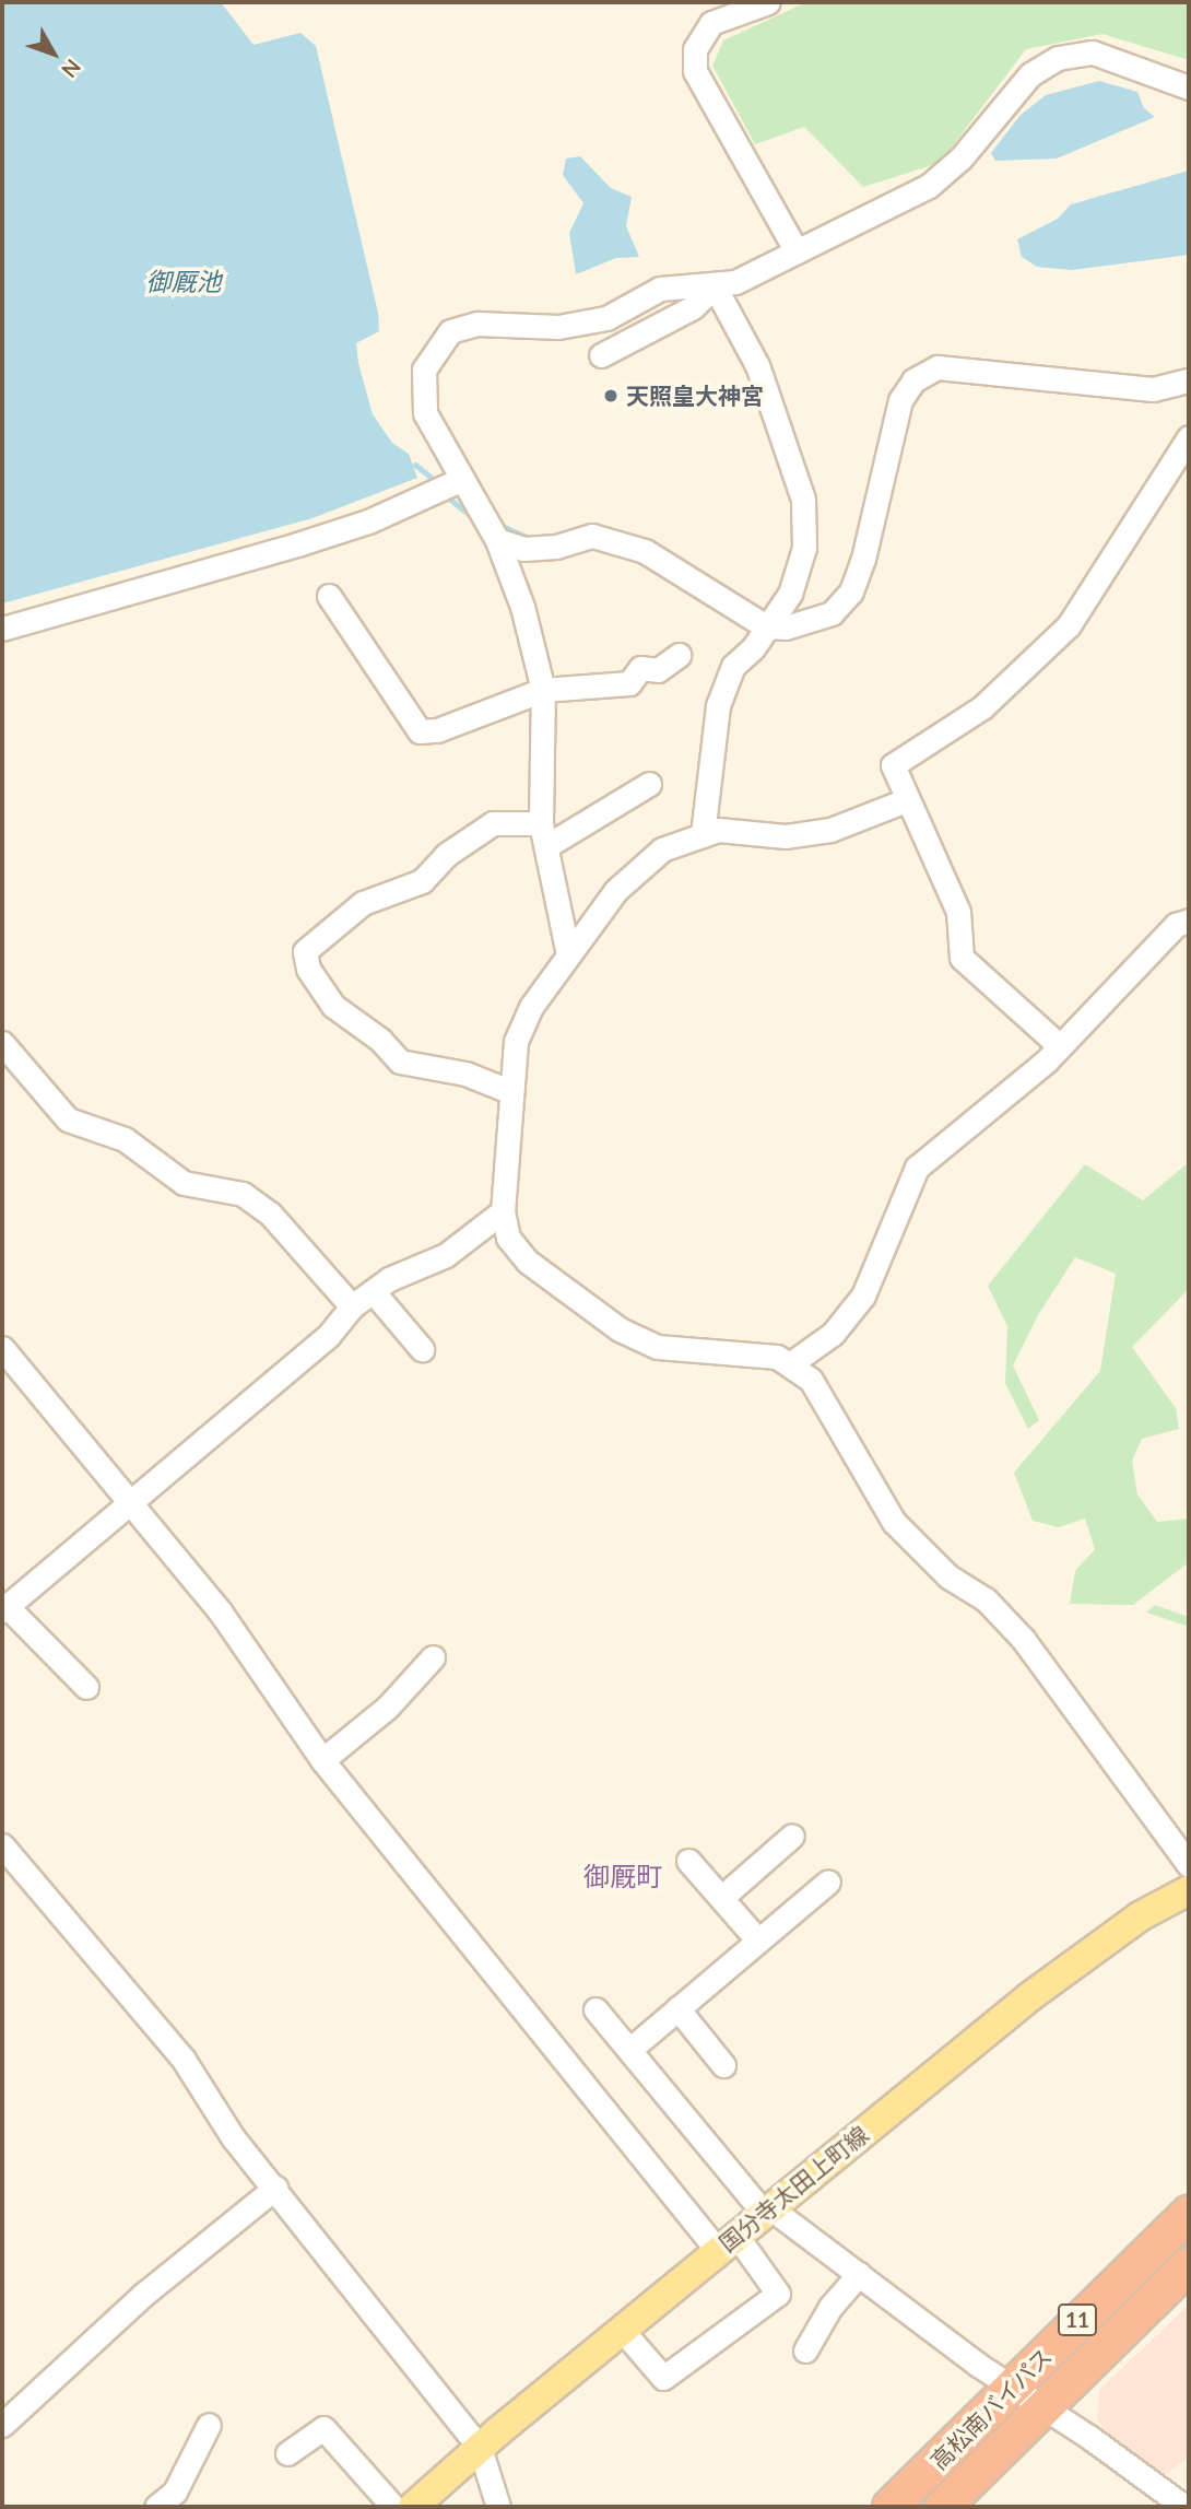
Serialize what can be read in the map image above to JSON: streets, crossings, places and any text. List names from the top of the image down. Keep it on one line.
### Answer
{"streets":{"highway":["11","高松南バイパス"],"main road":["国分寺太田上町線"]},"districts":["御厩町"],"water":["御厩池"],"places":["天照皇大神宮"],"north":"bottom right"}
